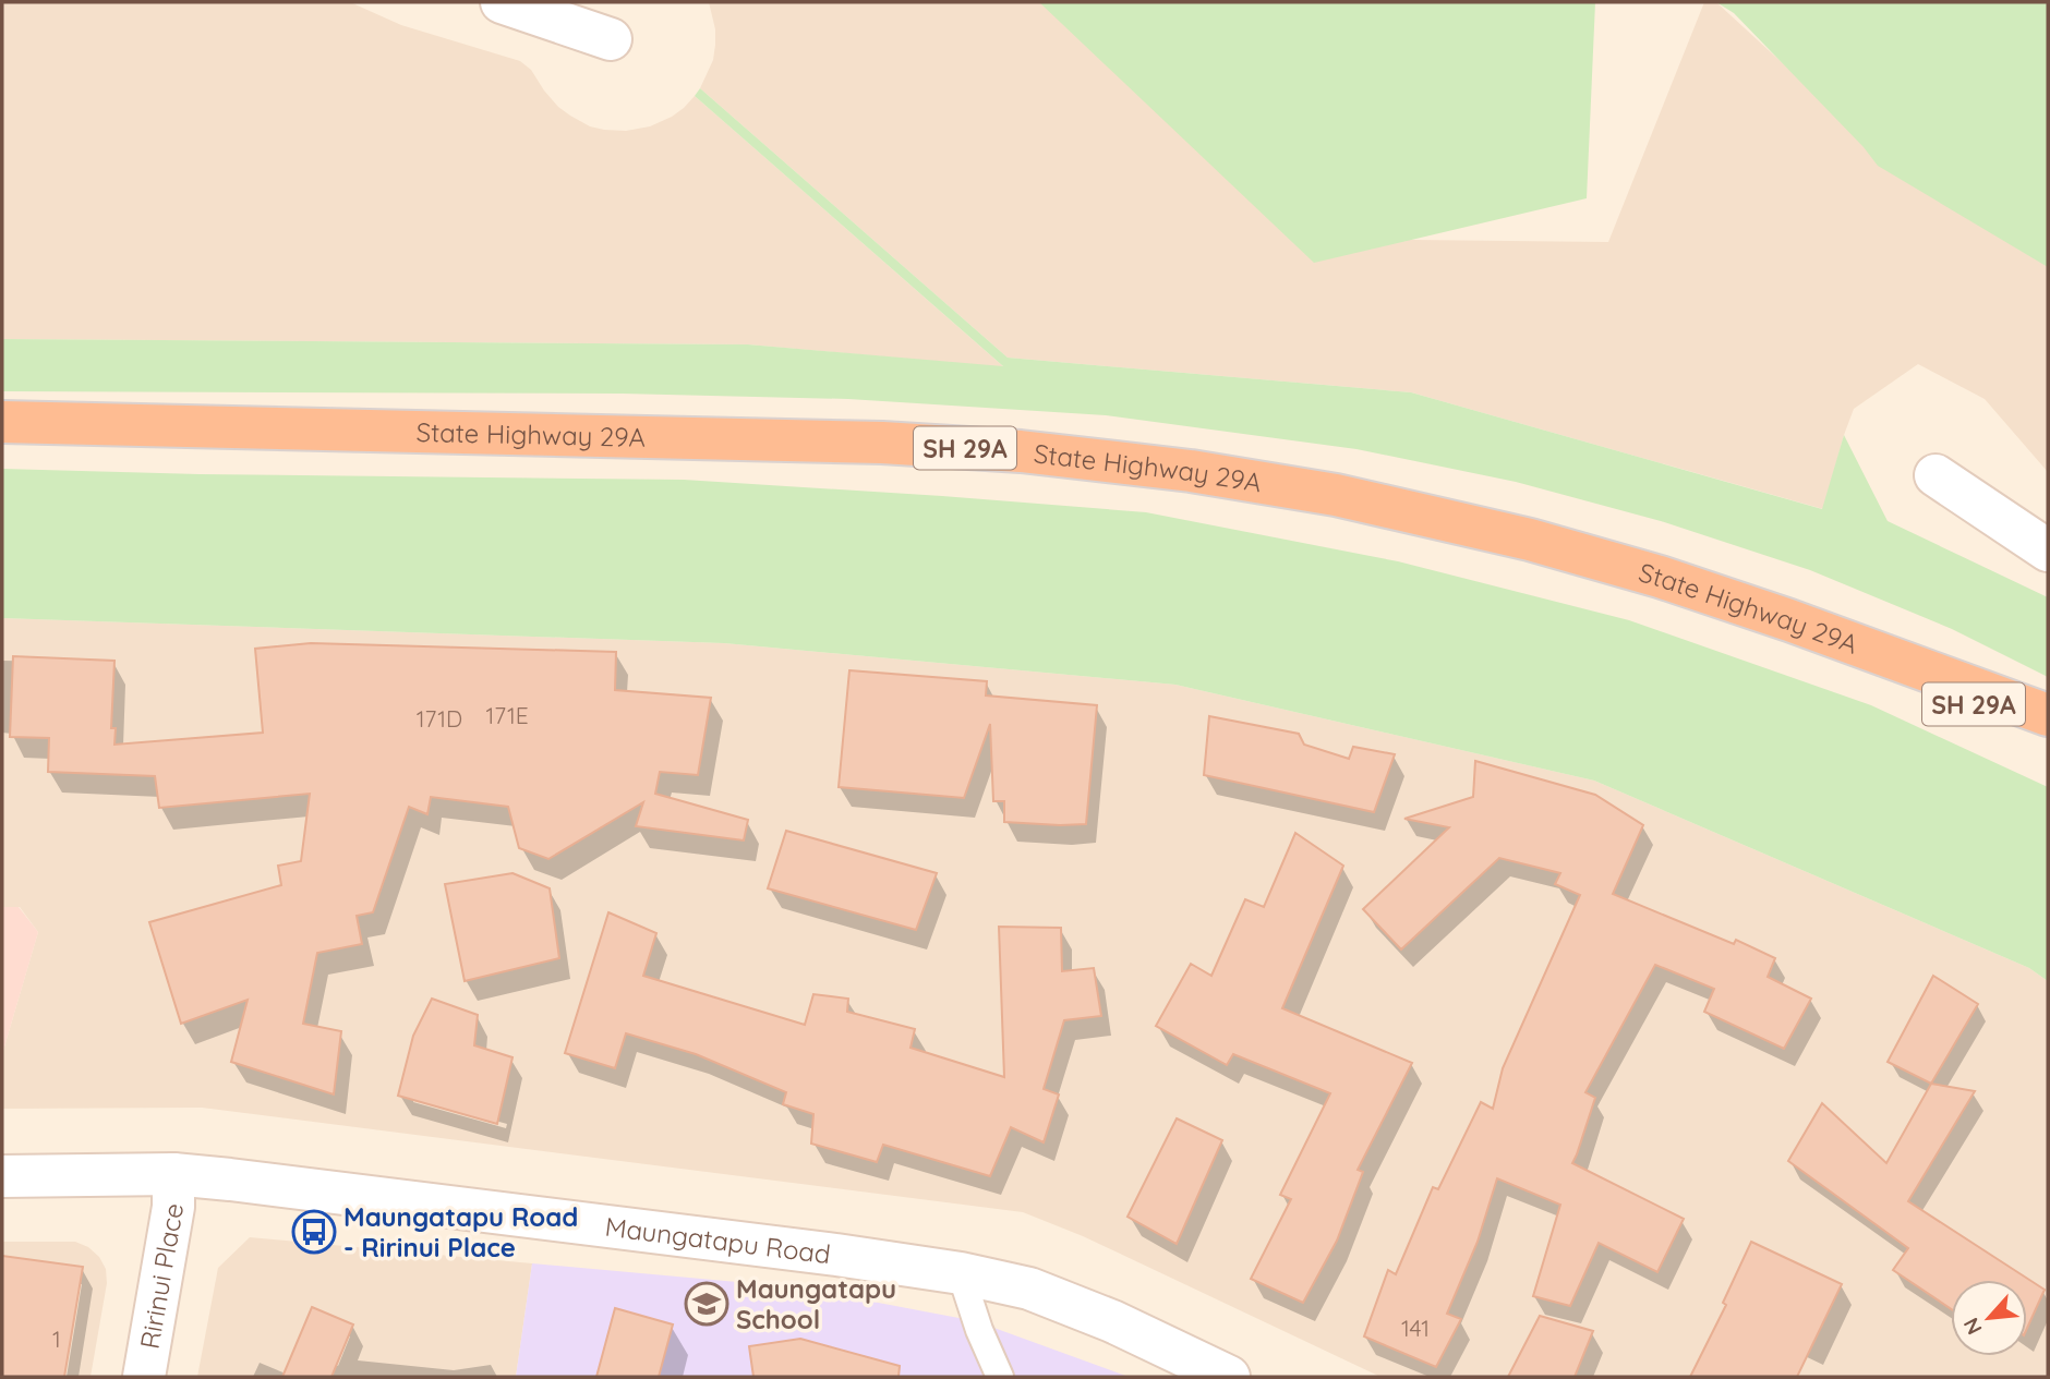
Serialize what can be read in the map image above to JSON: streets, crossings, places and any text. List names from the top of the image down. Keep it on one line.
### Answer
{"streets":{"highway":["State Highway 29A","SH 29A"],"street":["Maungatapu Road","Ririnui Place"]},"crossings":[["Maungatapu Road","Ririnui Place"]],"places":{"bus stop":["Maungatapu Road - Ririnui Place"],"school or university":["Maungatapu School"]},"house_numbers":["171E","171D","141","1"],"north":"bottom left"}
